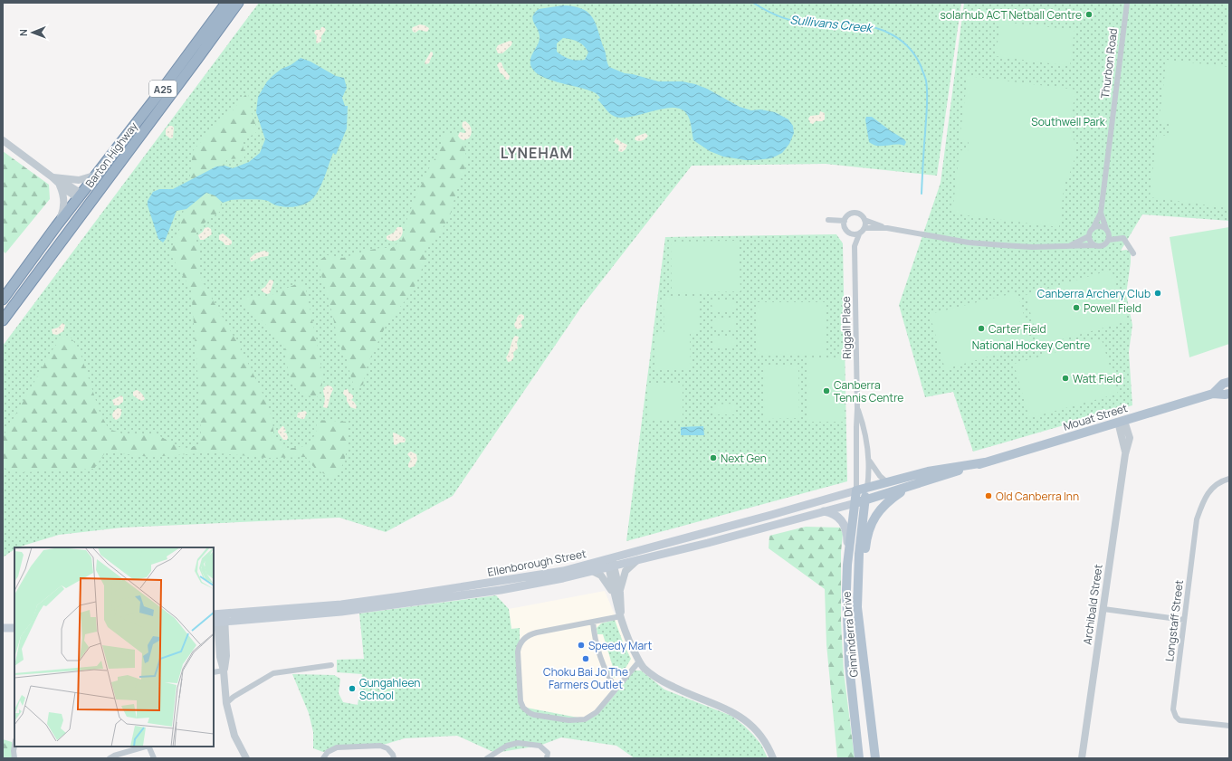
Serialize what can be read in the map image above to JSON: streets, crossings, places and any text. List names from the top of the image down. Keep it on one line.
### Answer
{"streets":{"highway":["A25","Barton Highway"],"main road":["Mouat Street","Ellenborough Street","Ginninderra Drive"],"street":["Thurbon Road","Riggall Place","Archibald Street","Longstaff Street"]},"crossings":[["Riggall Place","Mouat Street"],["Riggall Place","Ellenborough Street"],["Riggall Place","Ginninderra Drive"],["Mouat Street","Ellenborough Street"],["Mouat Street","Archibald Street"],["Mouat Street","Ginninderra Drive"],["Ellenborough Street","Ginninderra Drive"]],"districts":["LYNEHAM"],"water":["Sullivans Creek"],"parks":["Southwell Park","National Hockey Centre"],"places":["solarhub ACT Netball Centre","Canberra Archery Club","Powell Field","Carter Field","Watt Field","Canberra Tennis Centre","Next Gen","Old Canberra Inn","Speedy Mart","Choku Bai Jo The Farmers Outlet","Gungahleen School"],"north":"left"}
